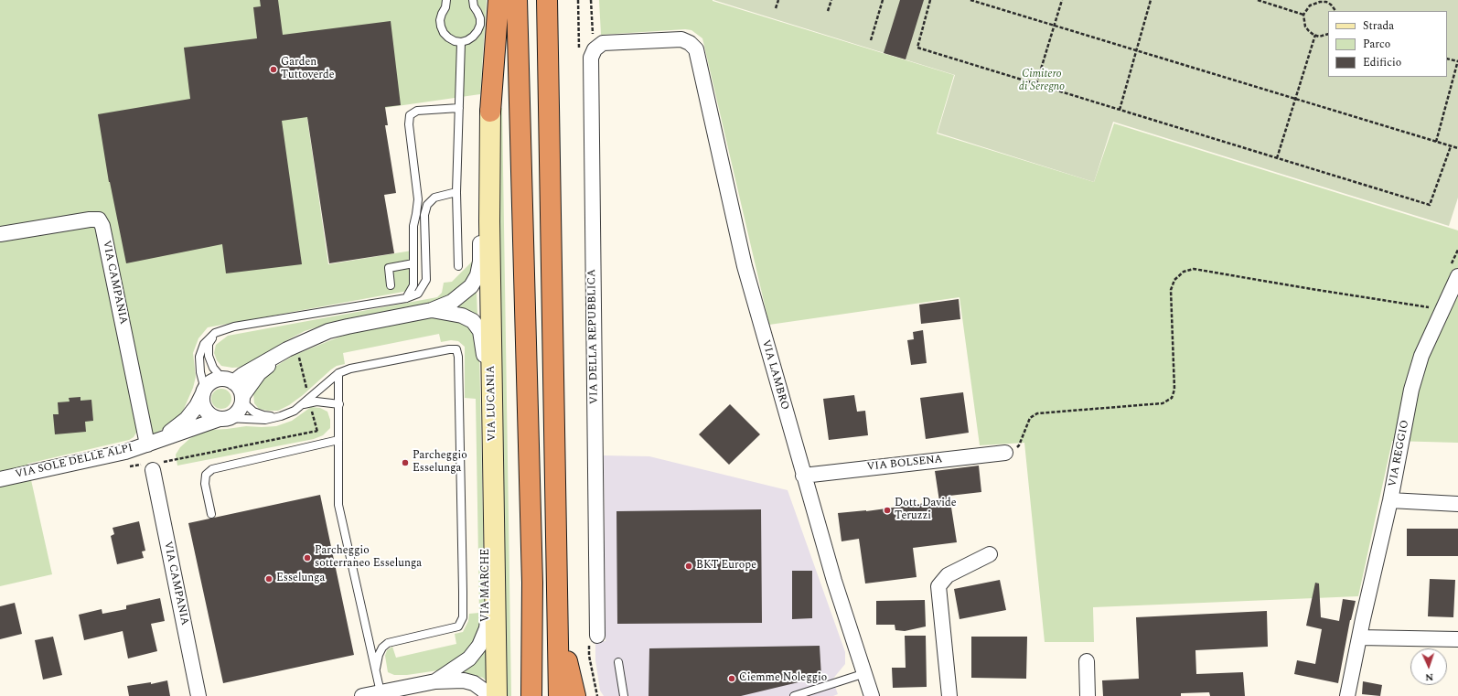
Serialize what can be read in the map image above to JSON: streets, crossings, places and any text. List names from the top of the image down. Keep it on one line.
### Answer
{"streets":{"street":["VIA CAMPANIA","VIA DELLA REPUBBLICA","VIA LAMBRO","VIA LUCANIA","VIA REGGIO","VIA SOLE DELLE ALPI","VIA BOLSENA","VIA MARCHE"]},"crossings":[["VIA CAMPANIA","VIA SOLE DELLE ALPI"],["VIA DELLA REPUBBLICA","VIA LAMBRO"],["VIA LAMBRO","VIA BOLSENA"],["VIA LUCANIA","VIA MARCHE"]],"parks":["Cimitero di Seregno"],"places":["Garden Tuttoverde","Parcheggio Esselunga","Dott. Davide Teruzzi","Parcheggio sotterraneo Esselunga","BKT Europe","Esselunga","Ciemme Noleggio"],"legend":["Strada","Parco","Edificio"],"north":"bottom"}
